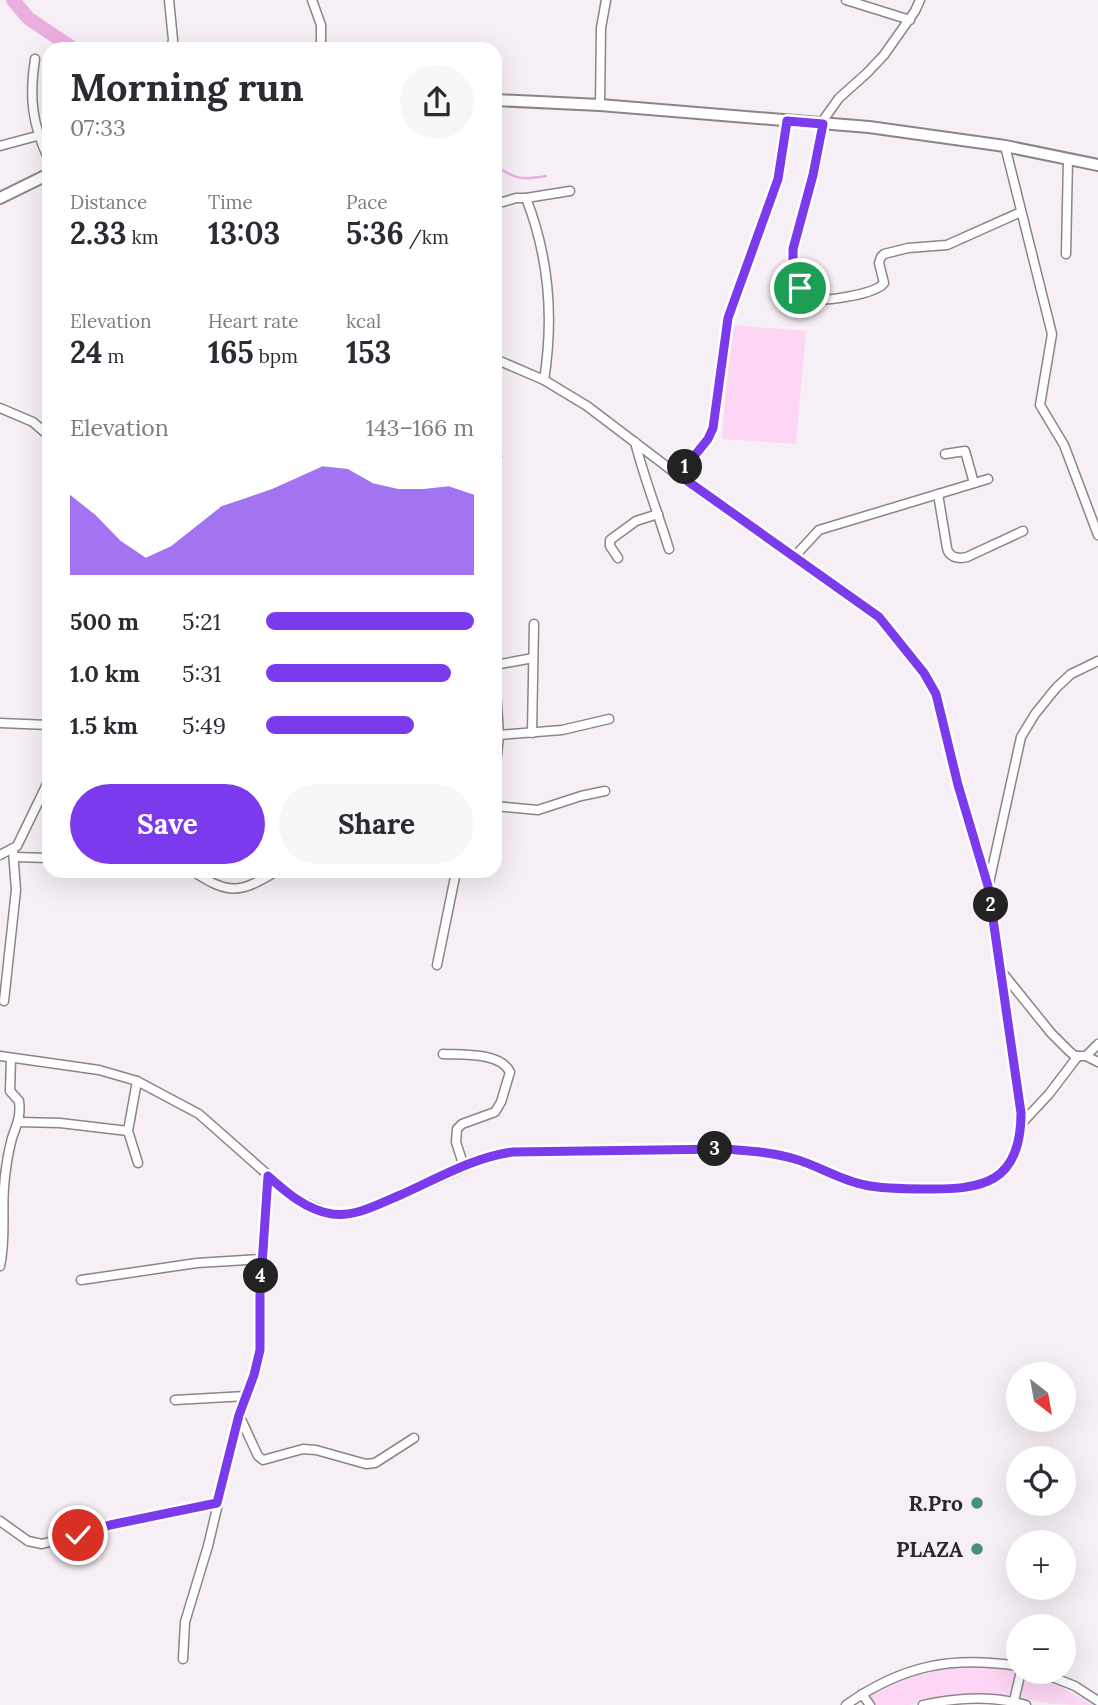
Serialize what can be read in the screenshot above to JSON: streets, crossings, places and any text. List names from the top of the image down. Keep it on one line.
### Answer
{"places":["R.Pro","PLAZA"],"north":"bottom right","page":{"heading":["Morning run","07:33"],"stats":[["Distance","2.33 km"],["Time","13:03"],["Pace","5:36 /km"],["Elevation","24 m"],["Heart rate","165 bpm"],["kcal","153"]],"chart":["Elevation","143–166 m"],"pins":["1","2","3","4"],"list":[{"name":"500 m","note":"5:21"},{"name":"1.0 km","note":"5:31"},{"name":"1.5 km","note":"5:49"}],"buttons":["Save","Share"],"map_buttons":["+","−"]}}
